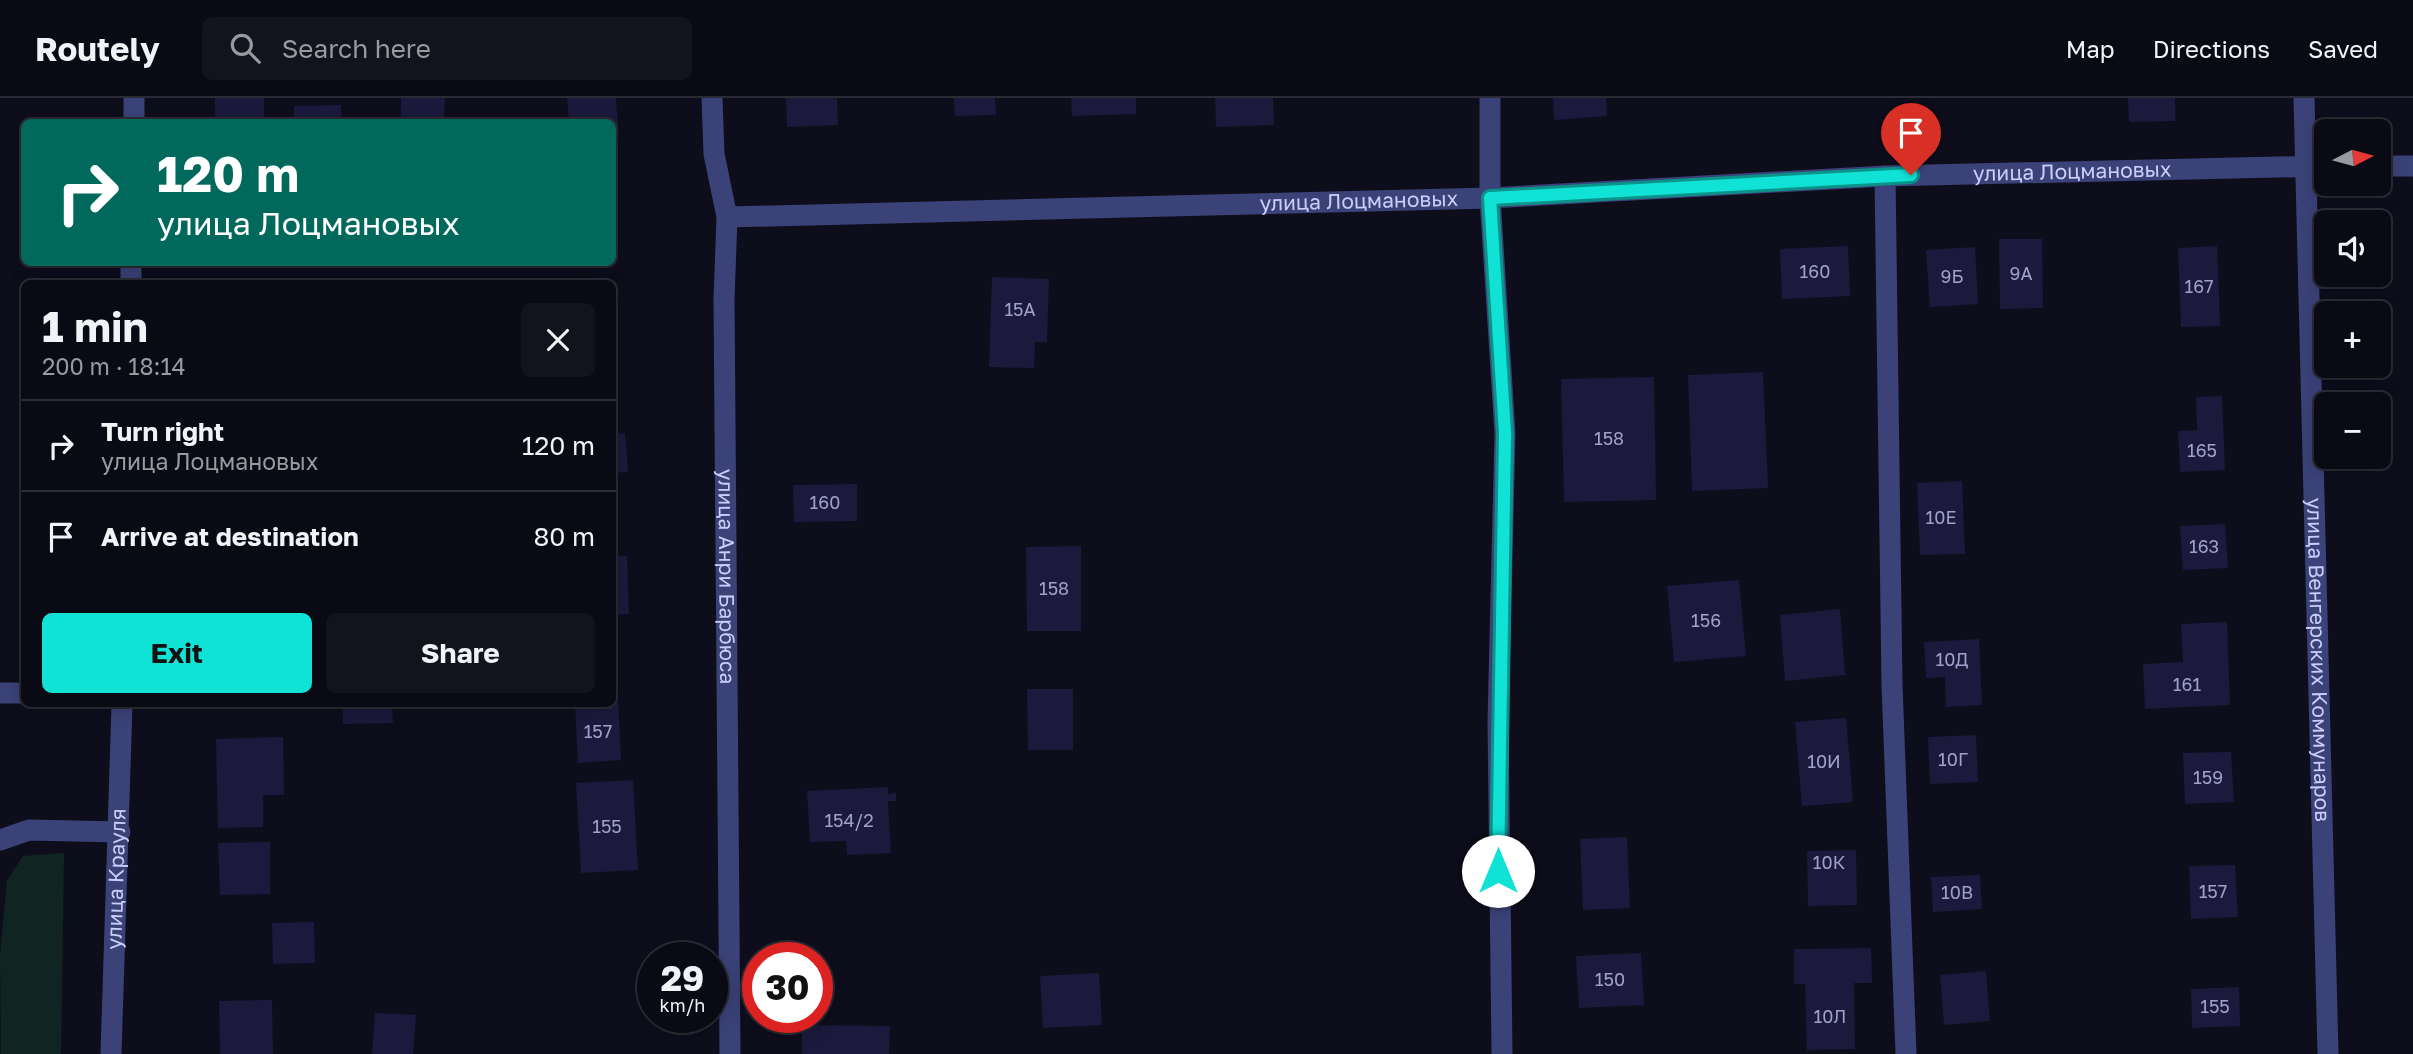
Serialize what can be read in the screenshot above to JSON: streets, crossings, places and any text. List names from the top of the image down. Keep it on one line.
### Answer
{"streets":{"street":["улица Лоцмановых","улица Анри Барбюса","улица Венгерских Коммунаров","улица Крауля"]},"crossings":[["улица Лоцмановых","улица Анри Барбюса"]],"house_numbers":["160","9А","9Б","167","15А","158","165","160","10Е","163","158","156","10Д","161","157","10Г","10И","159","154/2","155","10К","157","10В","150","155","10Л"],"north":"right","page":{"header":"Routely","search":"Search here","nav":["Map","Directions","Saved"],"map_buttons":["+","−"],"turn":["120 m","улица Лоцмановых"],"heading":["1 min","200 m · 18:14"],"list":[{"name":"Turn right","note":"улица Лоцмановых","value":"120 m"},{"name":"Arrive at destination","value":"80 m"}],"buttons":["Exit","Share"],"speed":"29 km/h","limit":"30"}}
